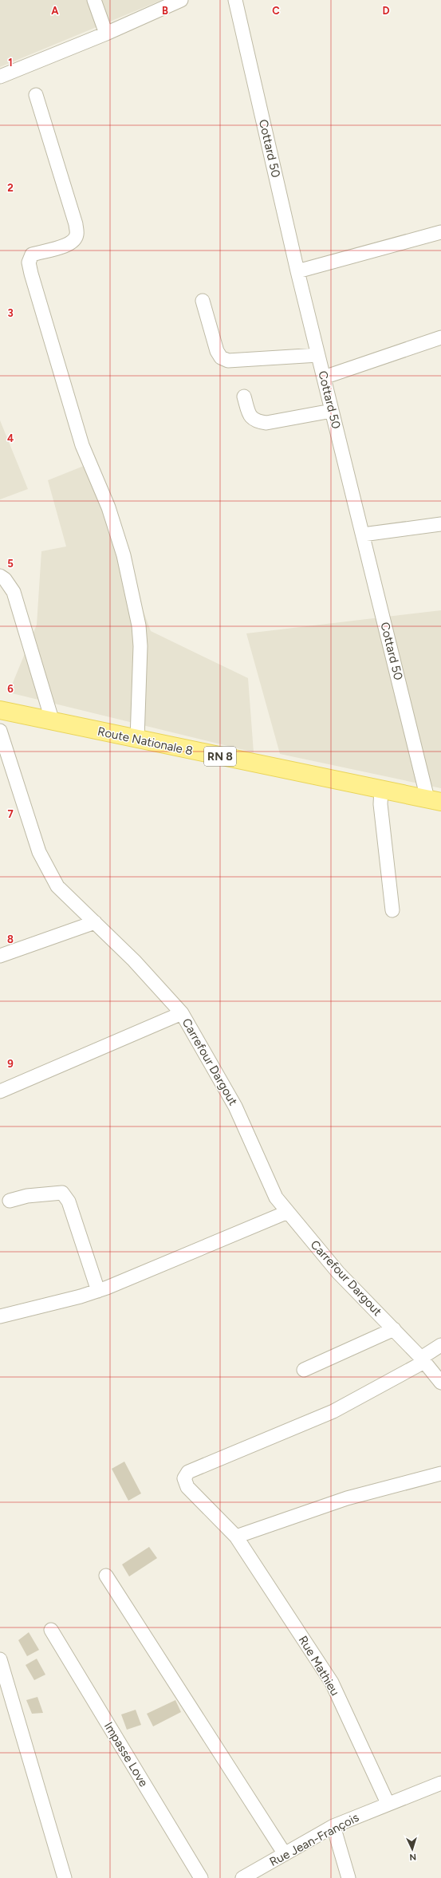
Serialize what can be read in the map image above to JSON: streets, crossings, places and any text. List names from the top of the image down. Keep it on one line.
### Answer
{"streets":{"main road":["Route Nationale 8","RN 8"],"street":["Cottard 50","Carrefour Dargout","Rue Mathieu","Impasse Love","Rue Jean-François"]},"crossings":[["Cottard 50","Route Nationale 8"],["Carrefour Dargout","Rue Mathieu"],["Rue Mathieu","Rue Jean-François"]],"north":"bottom","grid":{"columns":["A","B","C","D"],"rows":["1","2","3","4","5","6","7","8","9"]}}
